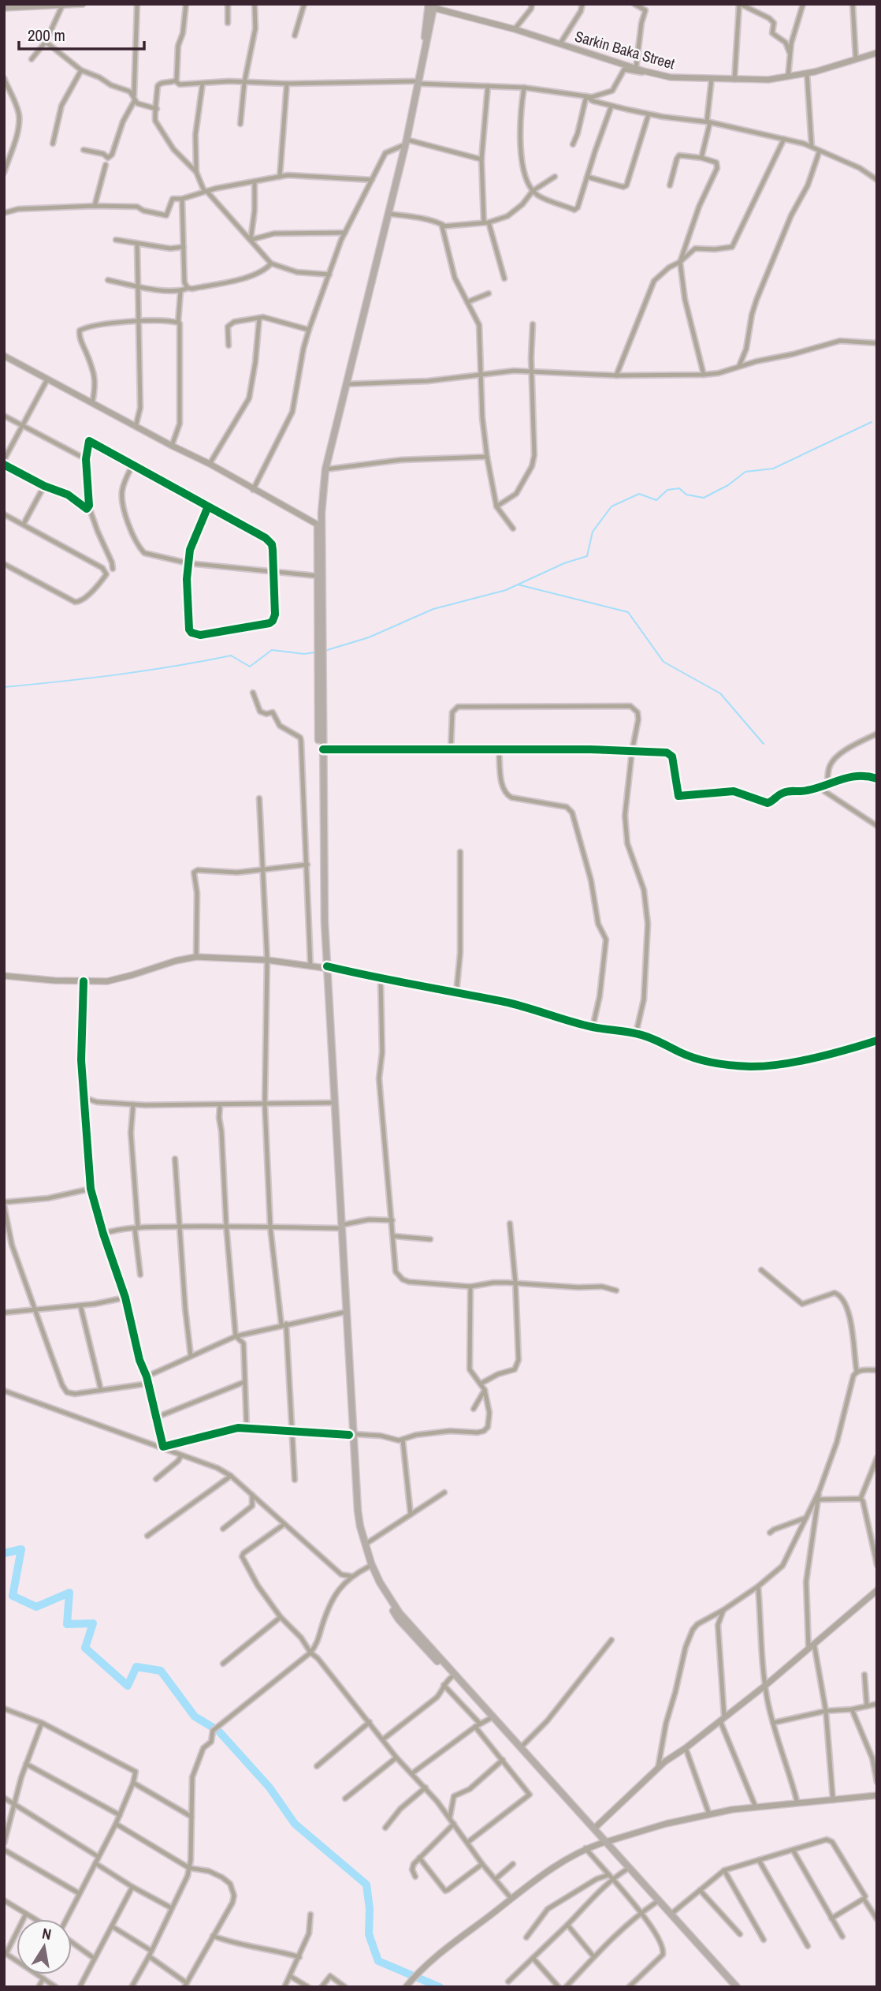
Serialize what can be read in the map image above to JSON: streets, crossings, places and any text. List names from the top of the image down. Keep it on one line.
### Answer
{"streets":{"street":["Sarkin Baka Street"]},"scale_bar":"200 m","north":"top"}
